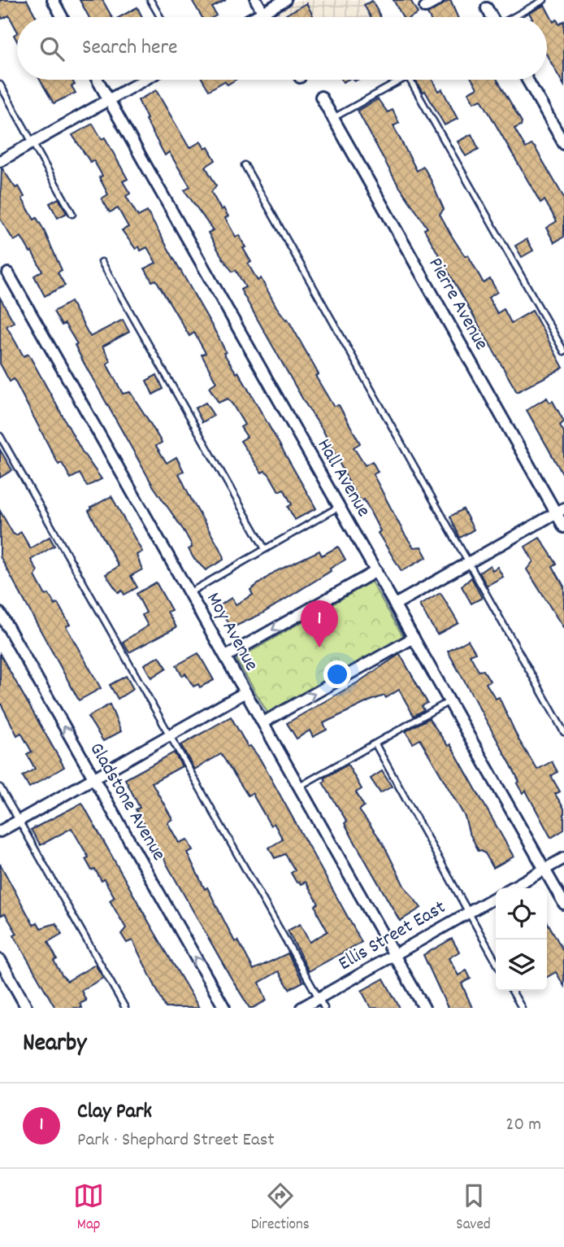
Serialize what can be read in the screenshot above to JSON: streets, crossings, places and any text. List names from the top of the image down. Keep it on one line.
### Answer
{"streets":{"street":["Pierre Avenue","Hall Avenue","Moy Avenue","Gladstone Avenue","Ellis Street East"]},"crossings":[["Hall Avenue","Ellis Street East"],["Moy Avenue","Ellis Street East"]],"one_way":["Gladstone Avenue"],"page":{"search":"Search here","pins":"1","heading":"Nearby","list":[{"mark":"1","name":"Clay Park","note":"Park · Shephard Street East","value":"20 m"}],"nav":["Map","Directions","Saved"]}}
